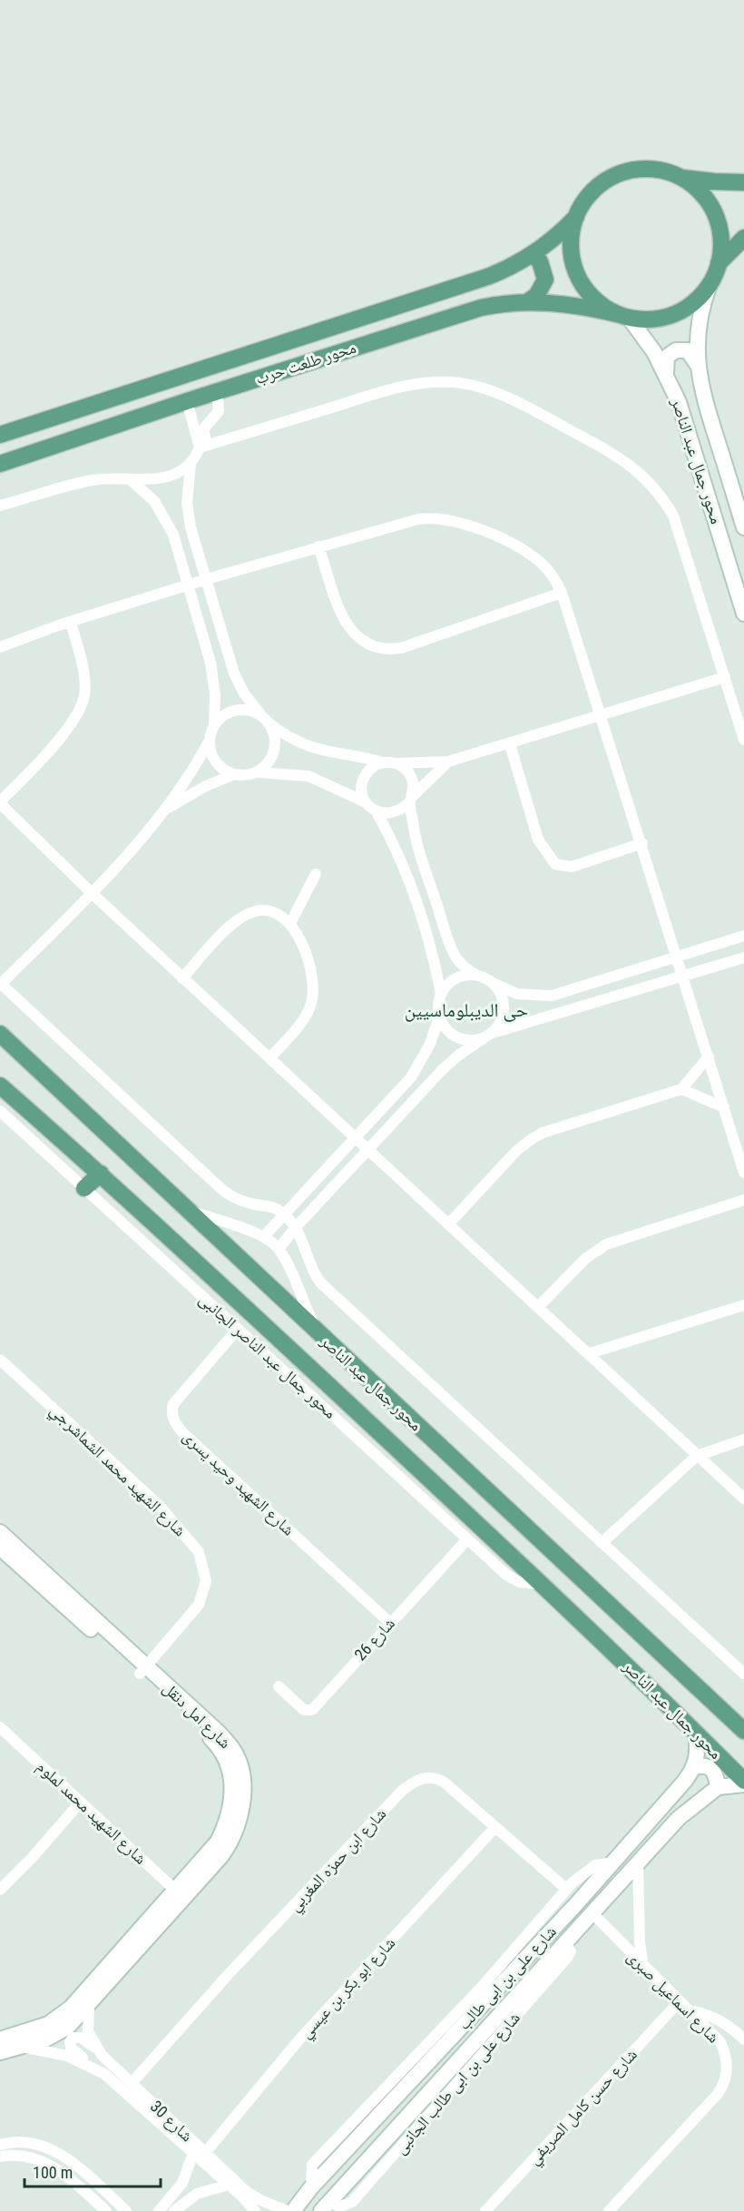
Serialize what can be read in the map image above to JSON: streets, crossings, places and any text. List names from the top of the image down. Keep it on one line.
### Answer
{"streets":{"main road":["محور طلعت حرب","محور جمال عبد الناصر","شارع امل دنقل","شارع على بن ابى طالب"],"street":["محور جمال عبد الناصر الجانبى","شارع الشهيد محمد الشماشرجي","شارع الشهيد وحيد يسرى","شارع 26","شارع الشهيد محمد لملوم","شارع ابن حمزه المغربي","شارع ابو بكر بن عيسي","شارع اسماعيل صبرى","شارع حسن كامل الصريفي","شارع 30"]},"crossings":[["محور طلعت حرب","محور جمال عبد الناصر"],["محور جمال عبد الناصر","محور جمال عبد الناصر الجانبى"],["محور جمال عبد الناصر الجانبى","شارع الشهيد وحيد يسرى"],["محور جمال عبد الناصر الجانبى","شارع 26"],["شارع الشهيد محمد الشماشرجي","شارع امل دنقل"],["شارع الشهيد وحيد يسرى","شارع 26"],["شارع امل دنقل","شارع الشهيد محمد لملوم"],["شارع امل دنقل","شارع 30"],["شارع ابن حمزه المغربي","شارع ابو بكر بن عيسي"],["شارع ابن حمزه المغربي","شارع 30"],["شارع على بن ابى طالب","شارع اسماعيل صبرى"],["شارع ابو بكر بن عيسي","شارع 30"],["شارع اسماعيل صبرى","شارع حسن كامل الصريفي"]],"districts":["حى الديبلوماسيين"],"scale_bar":"100 m"}
